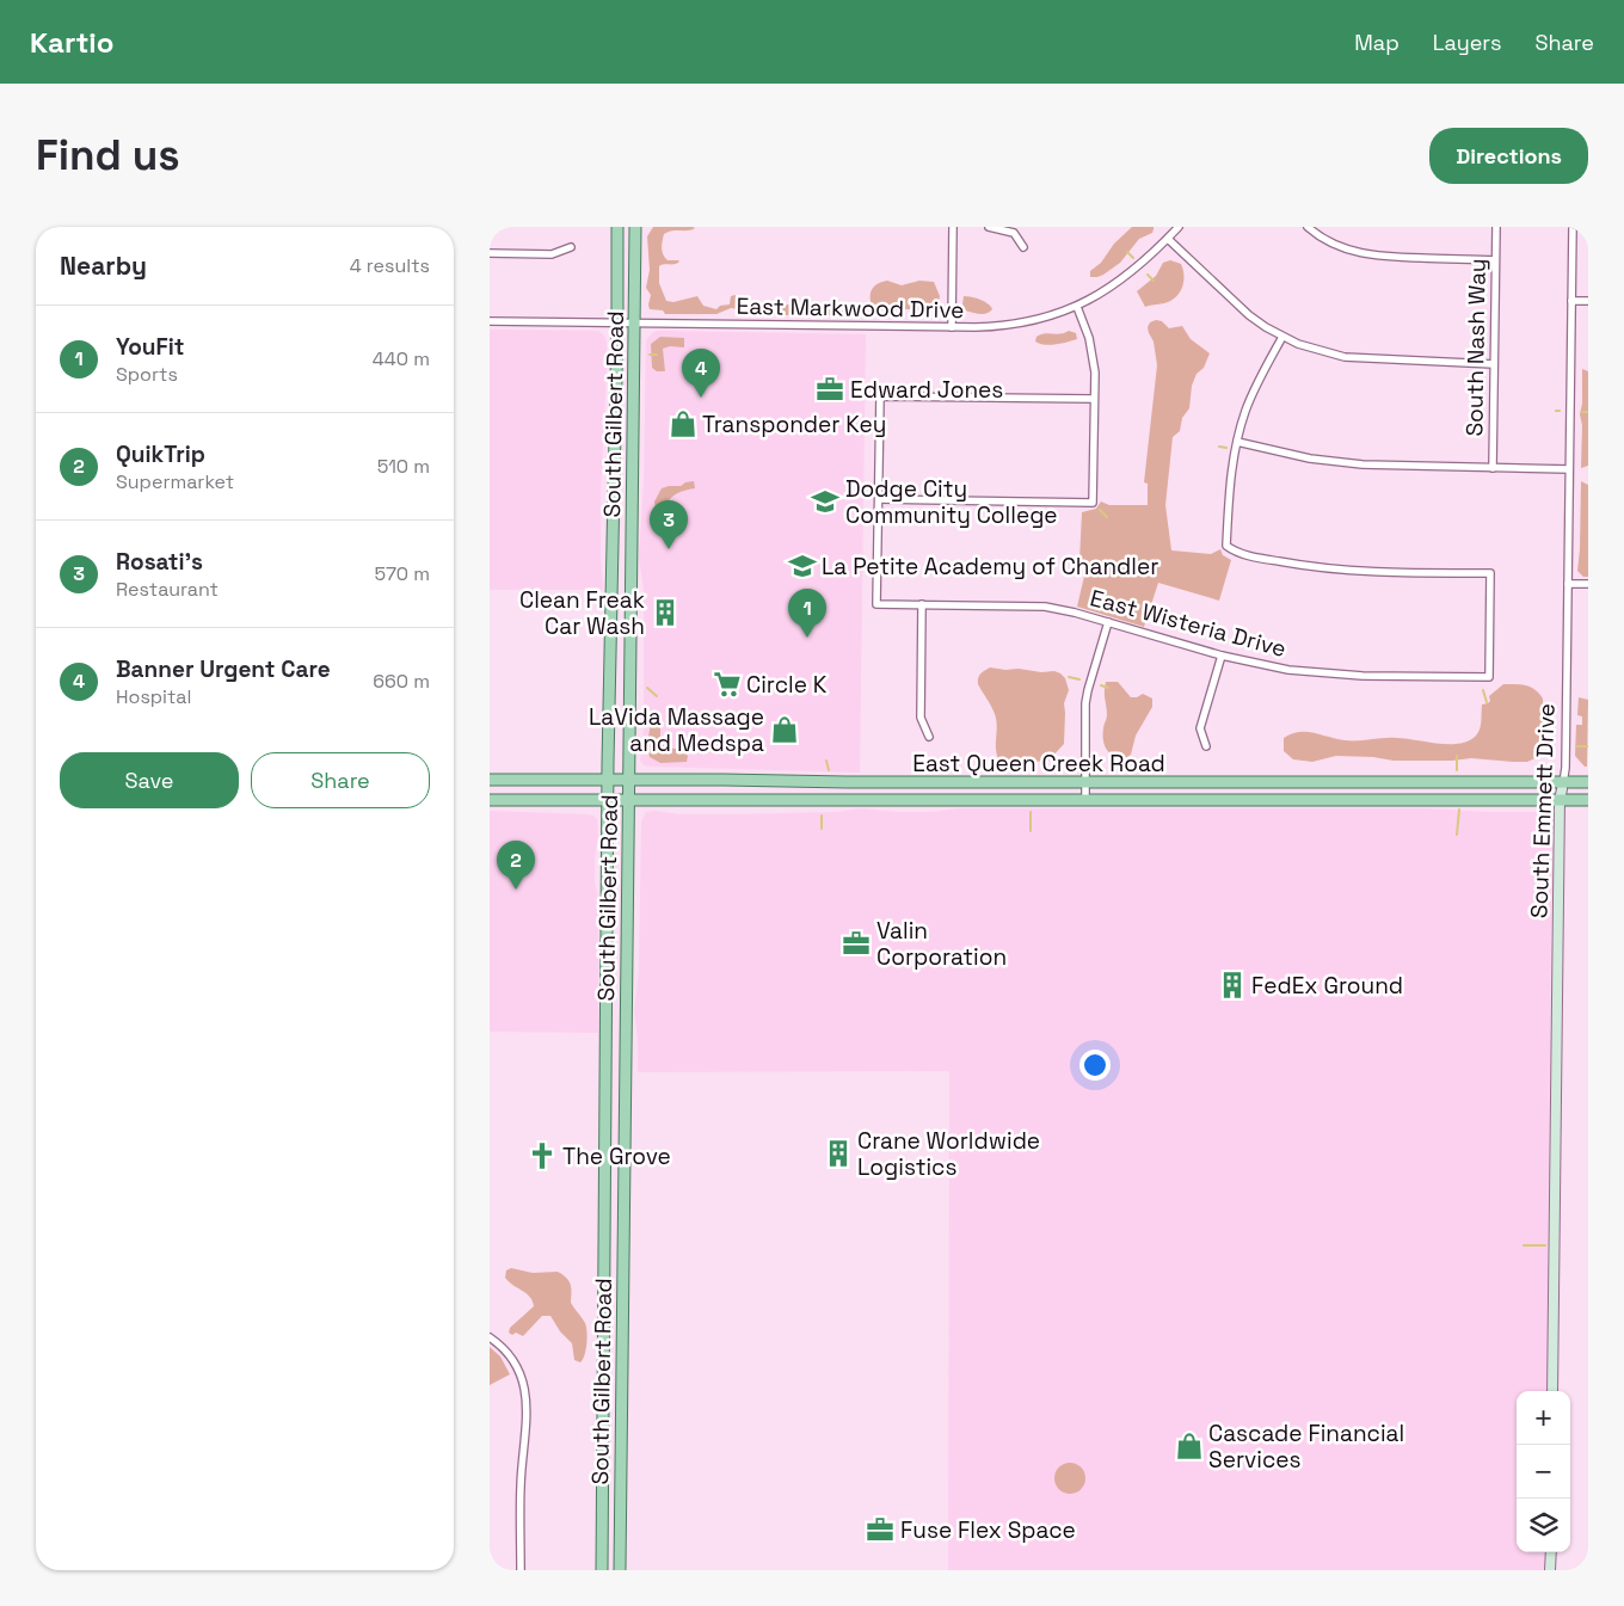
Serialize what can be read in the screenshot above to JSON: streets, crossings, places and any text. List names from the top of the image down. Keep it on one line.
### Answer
{"streets":{"main road":["South Gilbert Road","East Queen Creek Road"],"street":["East Markwood Drive","South Nash Way","East Wisteria Drive","South Emmett Drive"]},"crossings":[["East Markwood Drive","South Gilbert Road"],["South Gilbert Road","East Queen Creek Road"],["East Queen Creek Road","South Emmett Drive"]],"places":{"office":["Edward Jones","Valin Corporation","Fuse Flex Space"],"shop":["Transponder Key","LaVida Massage and Medspa","Cascade Financial Services"],"school or university":["Dodge City Community College","La Petite Academy of Chandler"],"building":["Clean Freak Car Wash","FedEx Ground","Crane Worldwide Logistics"],"supermarket":["Circle K"],"church":["The Grove"]},"page":{"header":"Kartio","nav":["Map","Layers","Share"],"buttons":["Directions",["Save","Share"]],"title":"Find us","heading":["Nearby","4 results"],"list":[{"mark":"1","name":"YouFit","note":"Sports","value":"440 m"},{"mark":"2","name":"QuikTrip","note":"Supermarket","value":"510 m"},{"mark":"3","name":"Rosati's","note":"Restaurant","value":"570 m"},{"mark":"4","name":"Banner Urgent Care","note":"Hospital","value":"660 m"}],"pins":["4","3","1","2"],"map_buttons":["+","−"]}}
